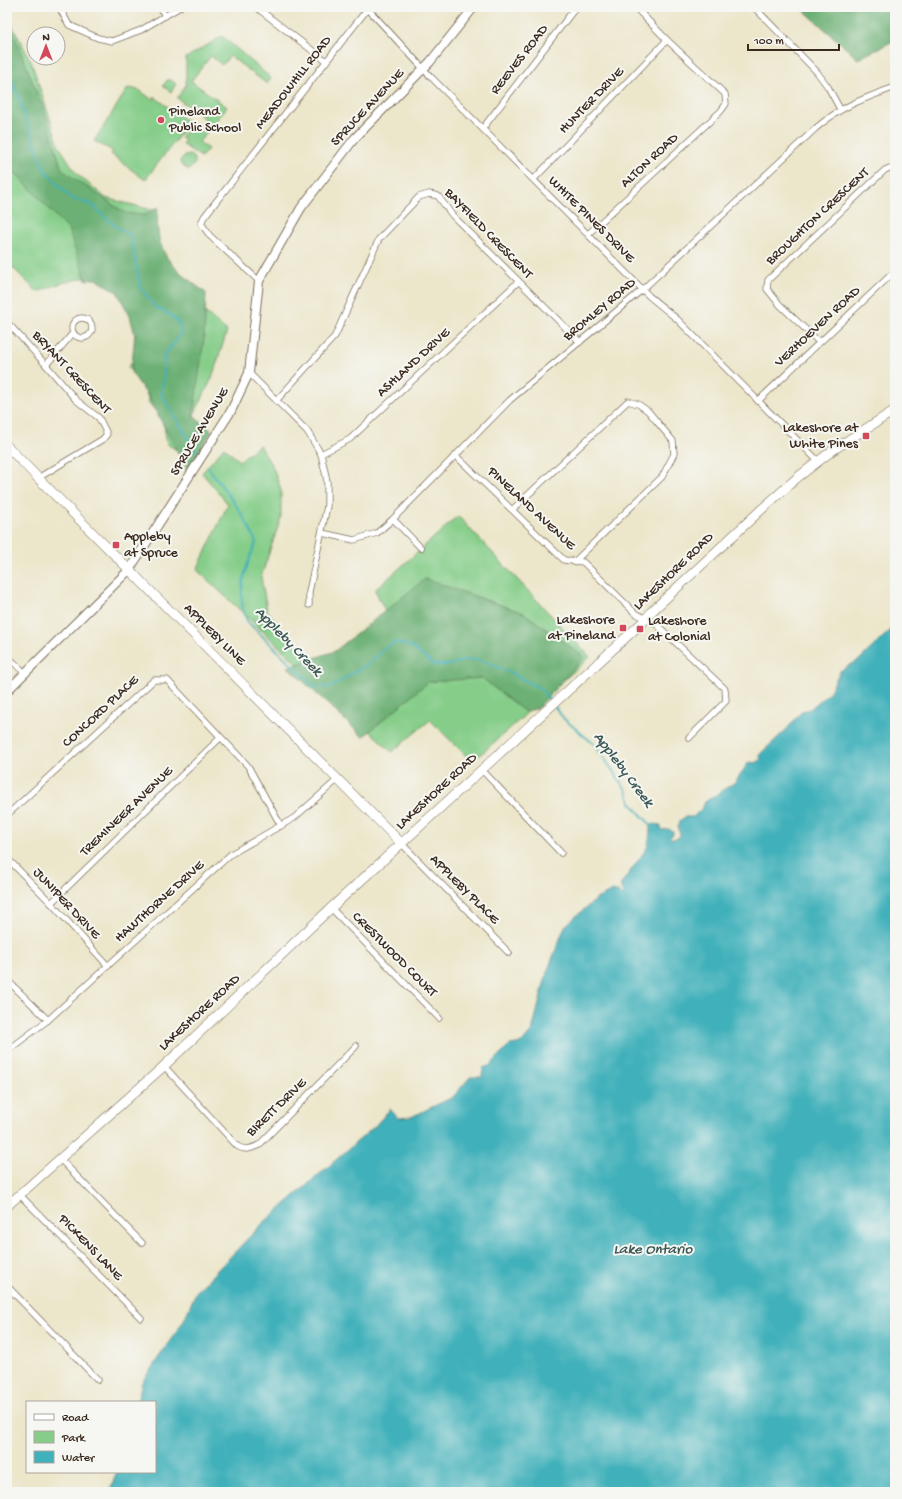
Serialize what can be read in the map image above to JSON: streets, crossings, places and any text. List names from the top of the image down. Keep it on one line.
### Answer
{"streets":{"main road":["LAKESHORE ROAD","APPLEBY LINE"],"street":["REEVES ROAD","MEADOWHILL ROAD","HUNTER DRIVE","SPRUCE AVENUE","ALTON ROAD","BROUGHTON CRESCENT","WHITE PINES DRIVE","BAYFIELD CRESCENT","BROMLEY ROAD","VERHOEVEN ROAD","ASHLAND DRIVE","BRYANT CRESCENT","PINELAND AVENUE","CONCORD PLACE","TREMINEER AVENUE","APPLEBY PLACE","HAWTHORNE DRIVE","JUNIPER DRIVE","CRESTWOOD COURT","BIRETT DRIVE","PICKENS LANE"]},"crossings":[["REEVES ROAD","WHITE PINES DRIVE"],["MEADOWHILL ROAD","SPRUCE AVENUE"],["MEADOWHILL ROAD","WHITE PINES DRIVE"],["HUNTER DRIVE","ALTON ROAD"],["HUNTER DRIVE","WHITE PINES DRIVE"],["SPRUCE AVENUE","WHITE PINES DRIVE"],["SPRUCE AVENUE","APPLEBY LINE"],["ALTON ROAD","WHITE PINES DRIVE"],["BROUGHTON CRESCENT","VERHOEVEN ROAD"],["WHITE PINES DRIVE","BROMLEY ROAD"],["WHITE PINES DRIVE","VERHOEVEN ROAD"],["WHITE PINES DRIVE","LAKESHORE ROAD"],["BAYFIELD CRESCENT","BROMLEY ROAD"],["BAYFIELD CRESCENT","ASHLAND DRIVE"],["BROMLEY ROAD","PINELAND AVENUE"],["BRYANT CRESCENT","APPLEBY LINE"],["PINELAND AVENUE","LAKESHORE ROAD"],["LAKESHORE ROAD","APPLEBY LINE"],["LAKESHORE ROAD","APPLEBY PLACE"],["LAKESHORE ROAD","CRESTWOOD COURT"],["LAKESHORE ROAD","BIRETT DRIVE"],["LAKESHORE ROAD","PICKENS LANE"],["APPLEBY LINE","APPLEBY PLACE"],["APPLEBY LINE","HAWTHORNE DRIVE"],["CONCORD PLACE","TREMINEER AVENUE"],["CONCORD PLACE","HAWTHORNE DRIVE"],["TREMINEER AVENUE","JUNIPER DRIVE"],["HAWTHORNE DRIVE","JUNIPER DRIVE"]],"water":["Appleby Creek","Lake Ontario"],"places":{"other":["Pineland Public School"],"transit":["Lakeshore at White Pines","Appleby at Spruce","Lakeshore at Pineland","Lakeshore at Colonial"]},"legend":["Road","Park","Water"],"scale_bar":"100 m","north":"top"}
